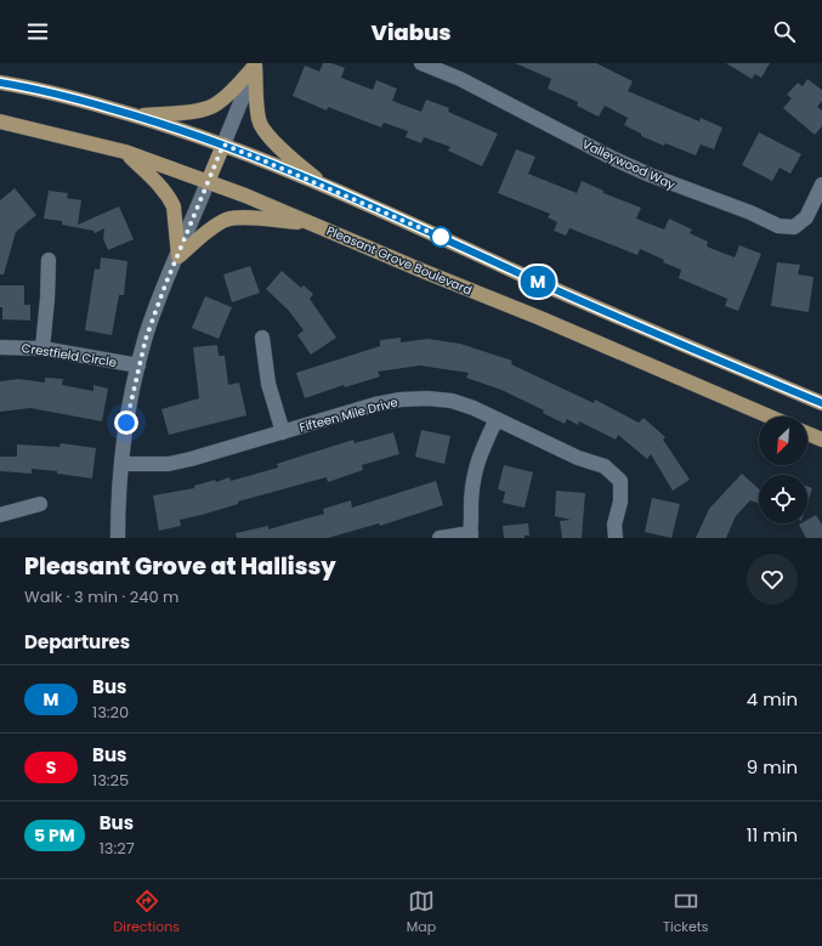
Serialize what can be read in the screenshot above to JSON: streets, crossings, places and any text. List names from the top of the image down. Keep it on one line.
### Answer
{"streets":{"main road":["Pleasant Grove Boulevard"],"street":["Valleywood Way","Crestfield Circle","Fifteen Mile Drive"]},"lines":["bus line M"],"north":"bottom left","page":{"header":"Viabus","on_map":"M","heading":[["Pleasant Grove at Hallissy","Walk · 3 min · 240 m"],"Departures"],"list":[{"mark":"M","name":"Bus","note":"13:20","value":"4 min"},{"mark":"S","name":"Bus","note":"13:25","value":"9 min"},{"mark":"5 PM","name":"Bus","note":"13:27","value":"11 min"}],"tabs":["Directions","Map","Tickets"]}}
